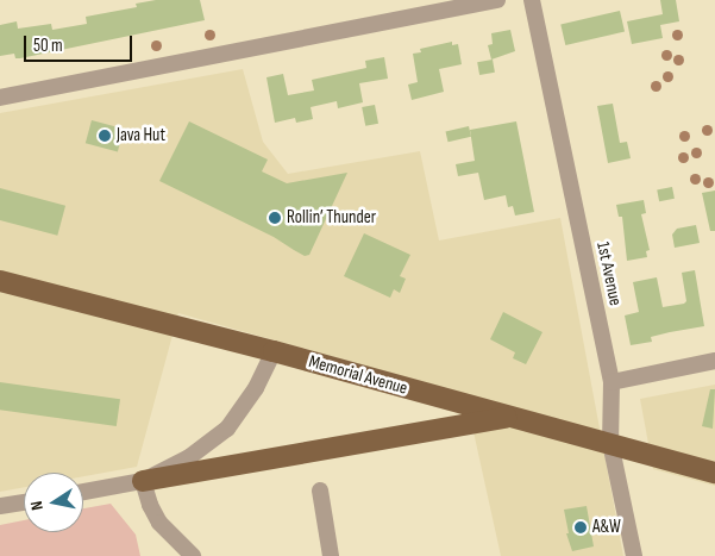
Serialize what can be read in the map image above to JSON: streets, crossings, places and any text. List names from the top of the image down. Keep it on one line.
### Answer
{"streets":{"main road":["Memorial Avenue"],"street":["1st Avenue"]},"crossings":[["1st Avenue","Memorial Avenue"]],"places":["Java Hut","Rollin’ Thunder","A&W"],"scale_bar":"50 m","north":"left"}
